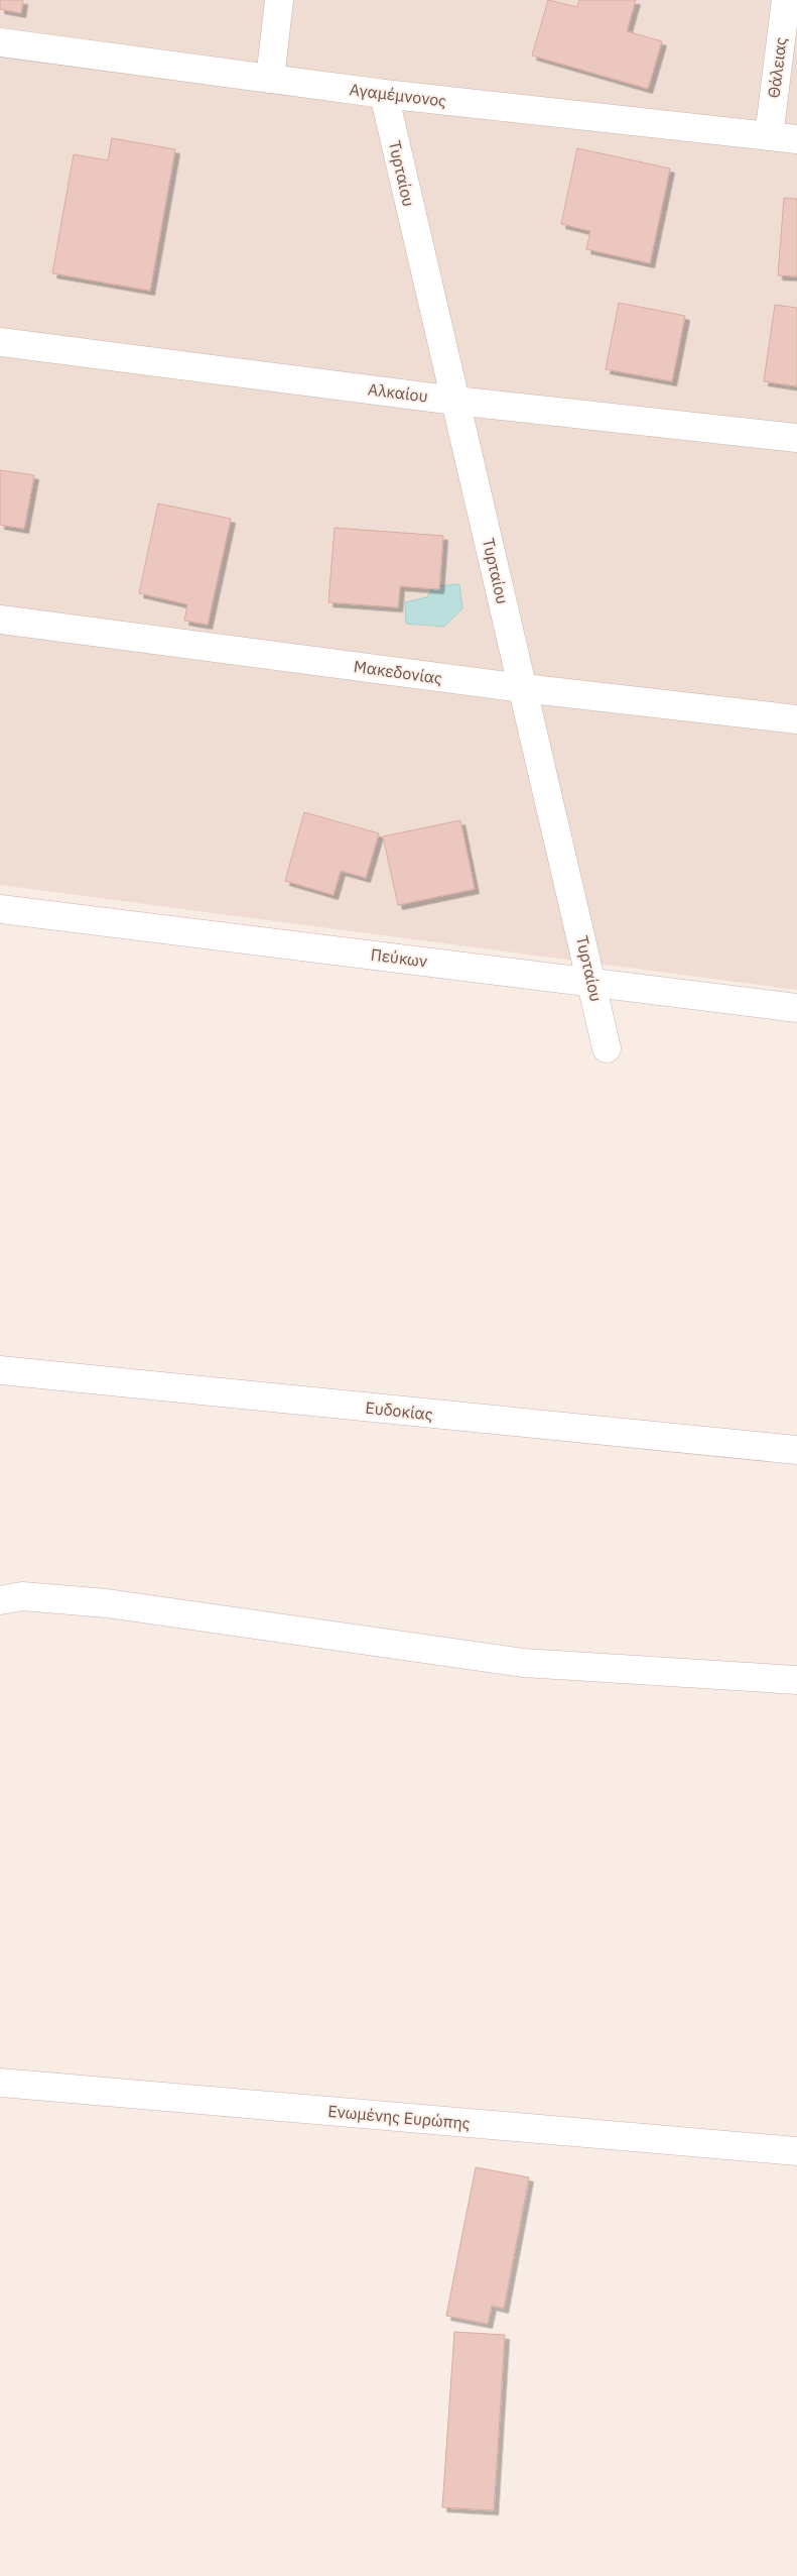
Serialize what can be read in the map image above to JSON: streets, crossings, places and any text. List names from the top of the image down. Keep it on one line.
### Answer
{"streets":{"street":["Θάλειας","Αγαμέμνονος","Τυρταίου","Αλκαίου","Μακεδονίας","Πεύκων","Ευδοκίας","Ενωμένης Ευρώπης"]},"crossings":[["Θάλειας","Αγαμέμνονος"],["Αγαμέμνονος","Τυρταίου"],["Τυρταίου","Αλκαίου"],["Τυρταίου","Μακεδονίας"],["Τυρταίου","Πεύκων"]]}
